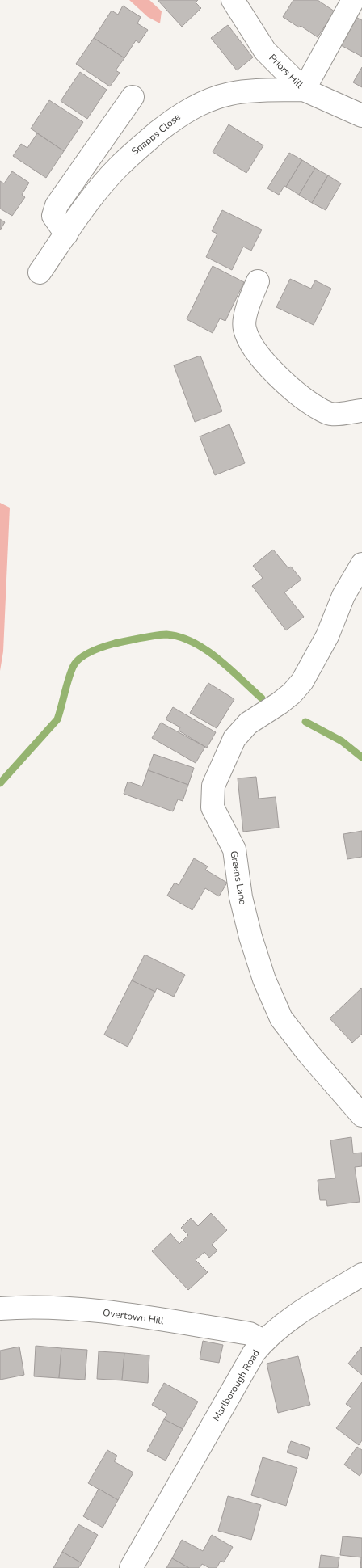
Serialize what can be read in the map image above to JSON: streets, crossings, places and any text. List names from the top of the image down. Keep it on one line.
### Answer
{"streets":{"street":["Priors Hill","Snapps Close","Greens Lane","Overtown Hill","Marlborough Road"]},"crossings":[["Priors Hill","Snapps Close"],["Overtown Hill","Marlborough Road"]]}
